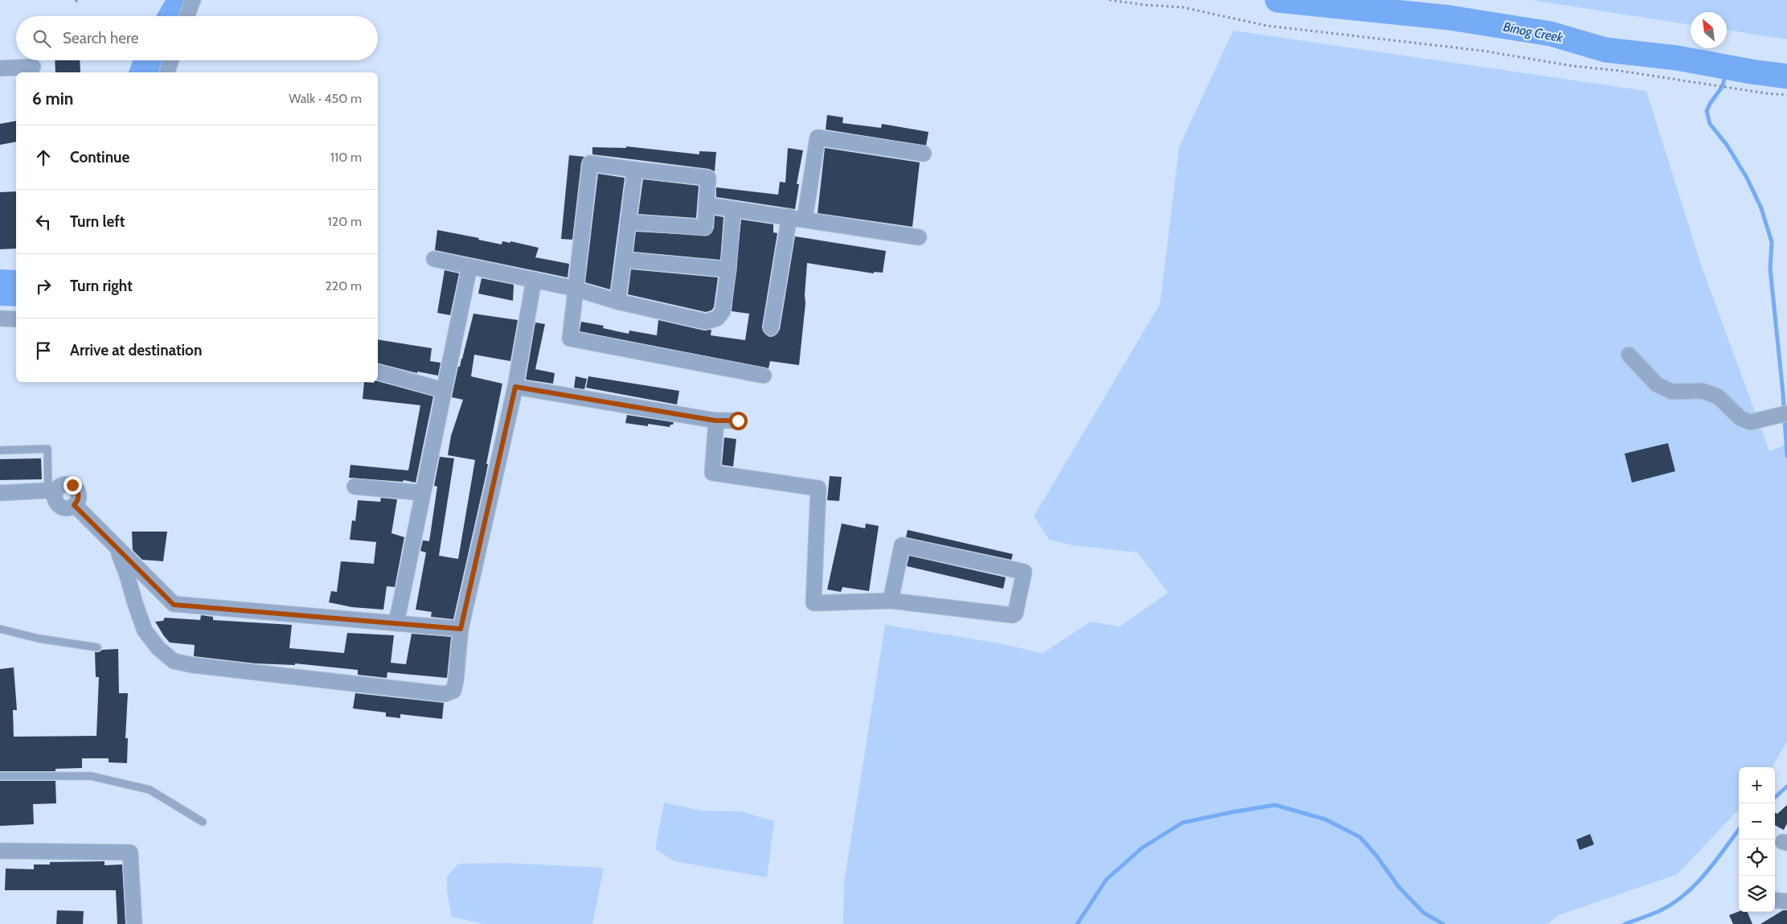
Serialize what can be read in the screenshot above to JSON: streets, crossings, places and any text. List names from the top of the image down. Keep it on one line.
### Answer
{"water":["Binog Creek"],"north":"top left","page":{"search":"Search here","heading":["6 min","Walk · 450 m"],"list":[["Continue","110 m"],["Turn left","120 m"],["Turn right","220 m"],"Arrive at destination"],"map_buttons":["+","−"]}}
